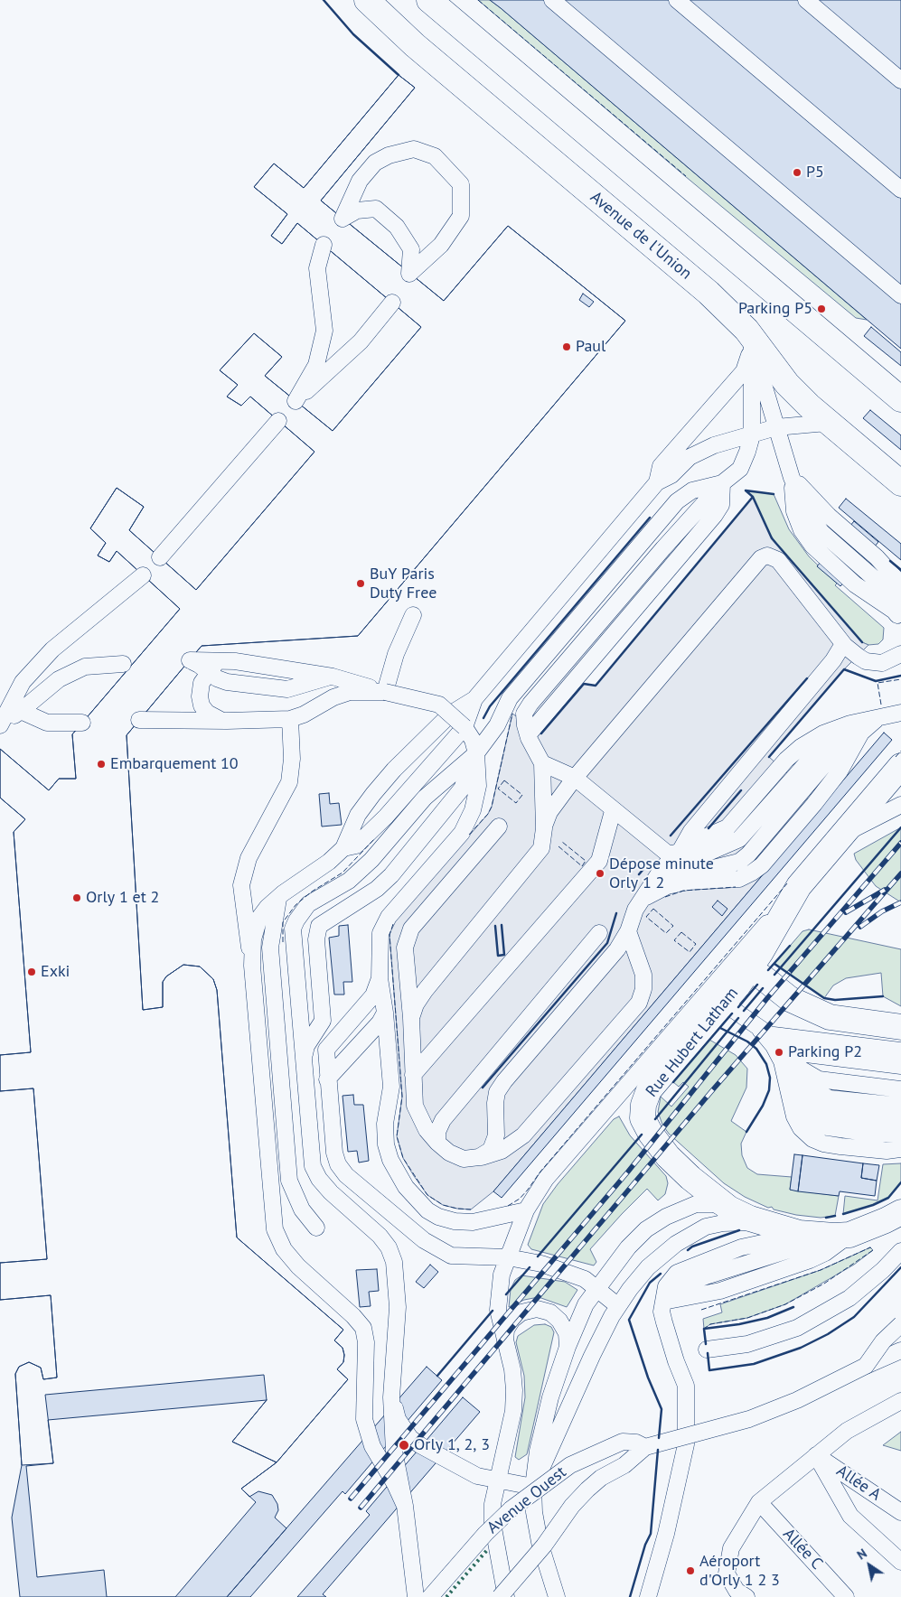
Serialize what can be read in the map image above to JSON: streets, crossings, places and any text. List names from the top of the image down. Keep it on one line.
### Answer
{"streets":{"street":["Avenue de l'Union","Rue Hubert Latham"],"lane":["Allée A","Avenue Ouest","Allée C"]},"places":["P5","Parking P5","Paul","BuY Paris Duty Free","Embarquement 10","Dépose minute Orly 1 2","Orly 1 et 2","Exki","Parking P2","Orly 1, 2, 3","Aéroport d'Orly 1 2 3"],"north":"top left"}
